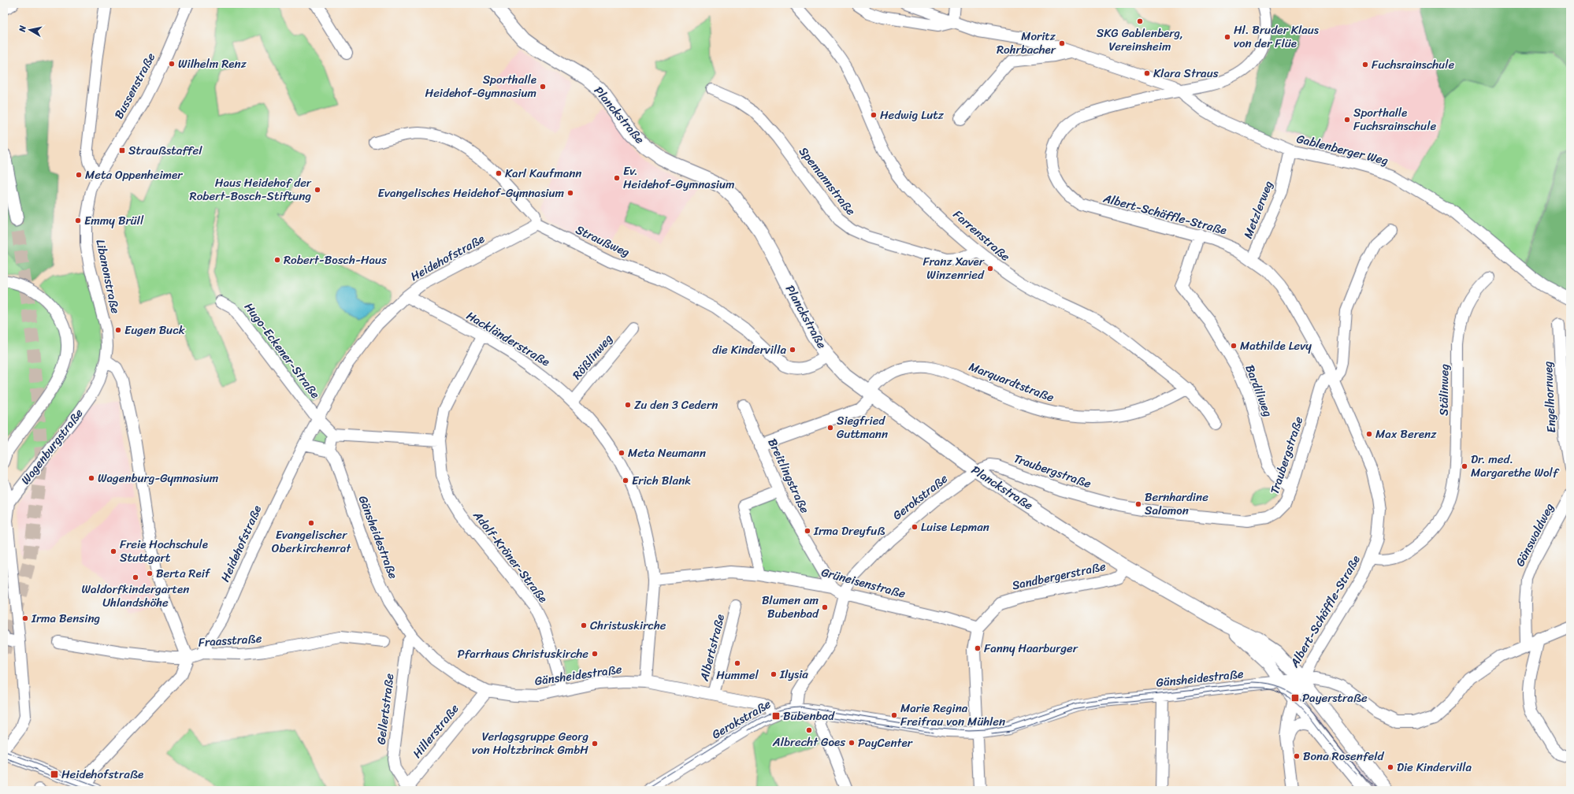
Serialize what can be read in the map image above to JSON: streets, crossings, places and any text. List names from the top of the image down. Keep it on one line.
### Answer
{"streets":{"main road":["Planckstraße"],"street":["Bussenstraße","Gablenberger Weg","Spemannstraße","Metzlerweg","Albert-Schäffle-Straße","Farrenstraße","Straußweg","Heidehofstraße","Libanonstraße","Hackländerstraße","Hugo-Eckener-Straße","Rößlinweg","Marquardtstraße","Stälinweg","Bardiliweg","Engelhornweg","Wagenburgstraße","Traubergstraße","Breitlingstraße","Gerokstraße","Gänswaldweg","Gänsheidestraße","Adolf-Kröner-Straße","Sandbergerstraße","Grüneisenstraße","Fraasstraße","Albertstraße","Gellertstraße","Hillerstraße"]},"crossings":[["Bussenstraße","Libanonstraße"],["Planckstraße","Albert-Schäffle-Straße"],["Planckstraße","Straußweg"],["Planckstraße","Marquardtstraße"],["Planckstraße","Traubergstraße"],["Planckstraße","Gerokstraße"],["Planckstraße","Gänsheidestraße"],["Planckstraße","Sandbergerstraße"],["Gablenberger Weg","Metzlerweg"],["Gablenberger Weg","Albert-Schäffle-Straße"],["Spemannstraße","Farrenstraße"],["Metzlerweg","Albert-Schäffle-Straße"],["Albert-Schäffle-Straße","Stälinweg"],["Albert-Schäffle-Straße","Bardiliweg"],["Albert-Schäffle-Straße","Traubergstraße"],["Albert-Schäffle-Straße","Gänsheidestraße"],["Farrenstraße","Marquardtstraße"],["Straußweg","Heidehofstraße"],["Heidehofstraße","Hackländerstraße"],["Heidehofstraße","Hugo-Eckener-Straße"],["Heidehofstraße","Fraasstraße"],["Libanonstraße","Wagenburgstraße"],["Hackländerstraße","Rößlinweg"],["Hackländerstraße","Gänsheidestraße"],["Hackländerstraße","Adolf-Kröner-Straße"],["Hackländerstraße","Grüneisenstraße"],["Marquardtstraße","Breitlingstraße"],["Bardiliweg","Traubergstraße"],["Traubergstraße","Gerokstraße"],["Breitlingstraße","Grüneisenstraße"],["Gerokstraße","Gänsheidestraße"],["Gerokstraße","Grüneisenstraße"],["Gänswaldweg","Gänsheidestraße"],["Gänsheidestraße","Adolf-Kröner-Straße"],["Gänsheidestraße","Albertstraße"],["Gänsheidestraße","Gellertstraße"],["Gänsheidestraße","Hillerstraße"],["Sandbergerstraße","Grüneisenstraße"],["Gellertstraße","Hillerstraße"]],"places":{"other":["SKG Gablenberg, Vereinsheim","Hl. Bruder Klaus von der Flüe","Moritz Rohrbacher","Wilhelm Renz","Fuchsrainschule","Klara Straus","Sporthalle Heidehof-Gymnasium","Hedwig Lutz","Sporthalle Fuchsrainschule","Karl Kaufmann","Meta Oppenheimer","Ev. Heidehof-Gymnasium","Haus Heidehof der Robert-Bosch-Stiftung","Evangelisches Heidehof-Gymnasium","Emmy Brüll","Robert-Bosch-Haus","Franz Xaver Winzenried","Eugen Buck","Mathilde Levy","die Kindervilla","Zu den 3 Cedern","Siegfried Guttmann","Max Berenz","Meta Neumann","Dr. med. Margarethe Wolf","Wagenburg-Gymnasium","Erich Blank","Bernhardine Salomon","Evangelischer Oberkirchenrat","Luise Lepman","Irma Dreyfuß","Freie Hochschule Stuttgart","Berta Reif","Waldorfkindergarten Uhlandshöhe","Blumen am Bubenbad","Irma Bensing","Christuskirche","Fanny Haarburger","Pfarrhaus Christuskirche","Hummel","Ilysia","Marie Regina Freifrau von Mühlen","Albrecht Goes","PayCenter","Verlagsgruppe Georg von Holtzbrinck GmbH","Bona Rosenfeld","Die Kindervilla"],"transit":["Straußstaffel","Payerstraße","Bubenbad","Heidehofstraße"]},"north":"left"}
